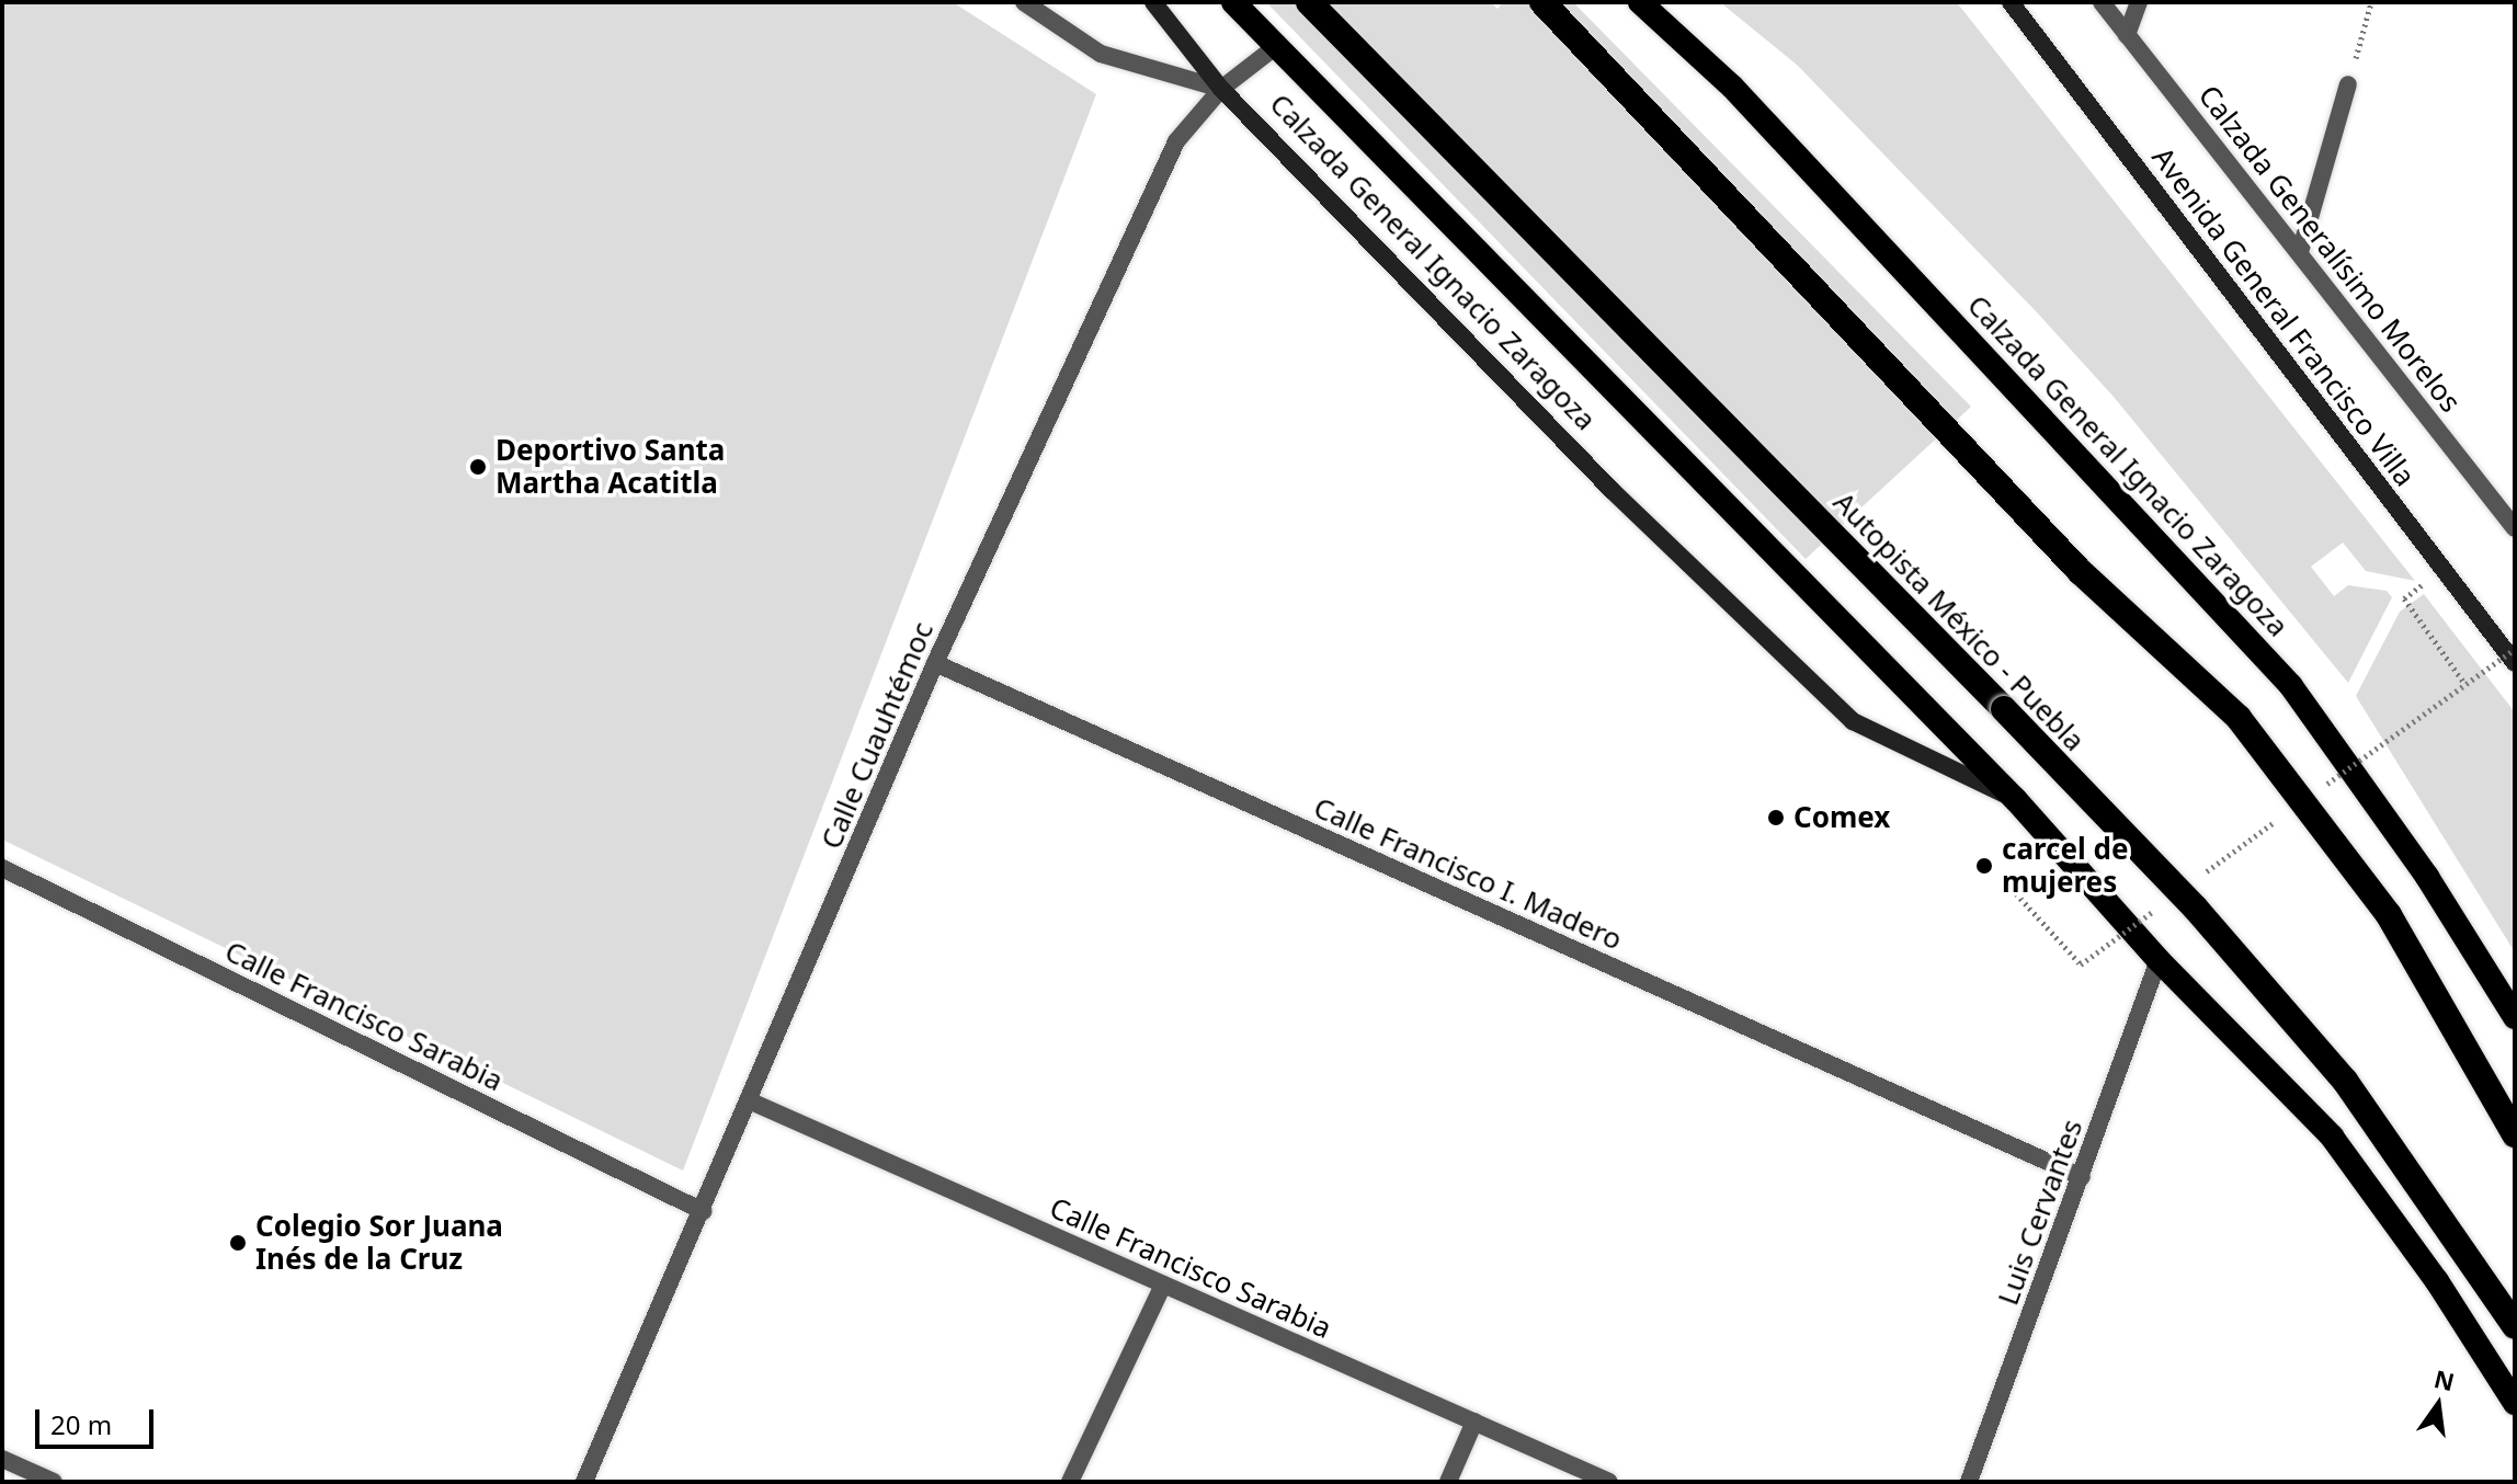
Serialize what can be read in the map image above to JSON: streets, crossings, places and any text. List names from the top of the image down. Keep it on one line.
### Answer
{"streets":{"highway":["Calzada General Ignacio Zaragoza","Autopista México - Puebla"],"main road":["Avenida General Francisco Villa"],"street":["Calzada Generalísimo Morelos","Calle Cuauhtémoc","Calle Francisco I. Madero","Calle Francisco Sarabia","Luis Cervantes"]},"crossings":[["Calzada General Ignacio Zaragoza","Calle Cuauhtémoc"],["Calzada General Ignacio Zaragoza","Luis Cervantes"],["Calle Cuauhtémoc","Calle Francisco I. Madero"],["Calle Cuauhtémoc","Calle Francisco Sarabia"],["Calle Francisco I. Madero","Luis Cervantes"]],"places":["Deportivo Santa Martha Acatitla","Comex","carcel de mujeres","Colegio Sor Juana Inés de la Cruz"],"scale_bar":"20 m","north":"top"}
